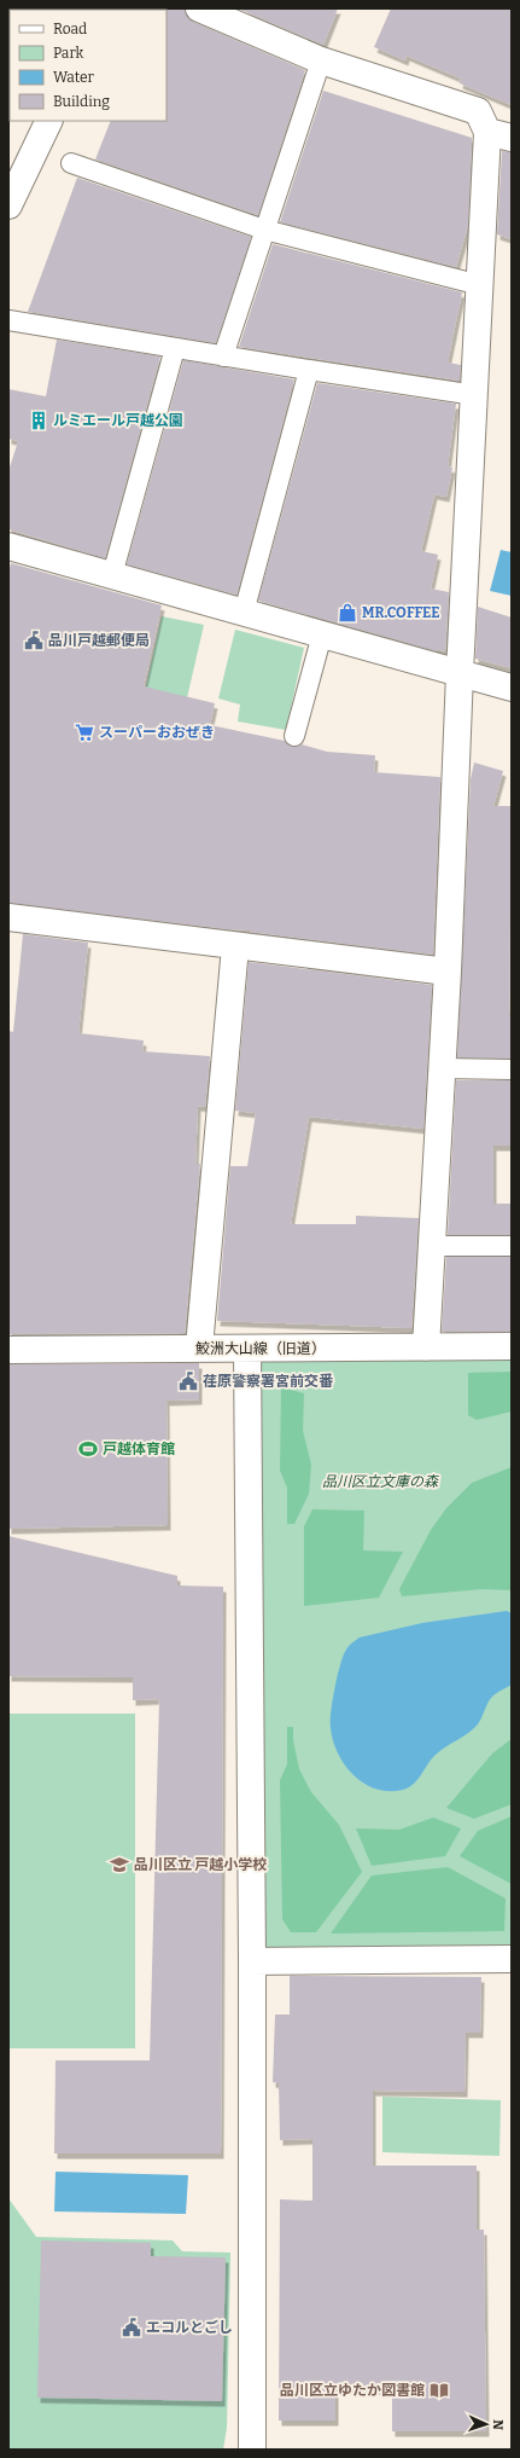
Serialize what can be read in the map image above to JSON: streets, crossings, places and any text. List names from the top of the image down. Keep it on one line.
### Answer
{"streets":{"street":["鮫洲大山線（旧道）"]},"parks":["品川区立文庫の森"],"places":{"building":["ルミエール戸越公園"],"shop":["MR.COFFEE"],"public building":["品川戸越郵便局","荏原警察署宮前交番","エコルとごし"],"supermarket":["スーパーおおぜき"],"sports":["戸越体育館"],"school or university":["品川区立 戸越小学校"],"library":["品川区立ゆたか図書館"]},"legend":["Road","Park","Water","Building"],"north":"right"}
